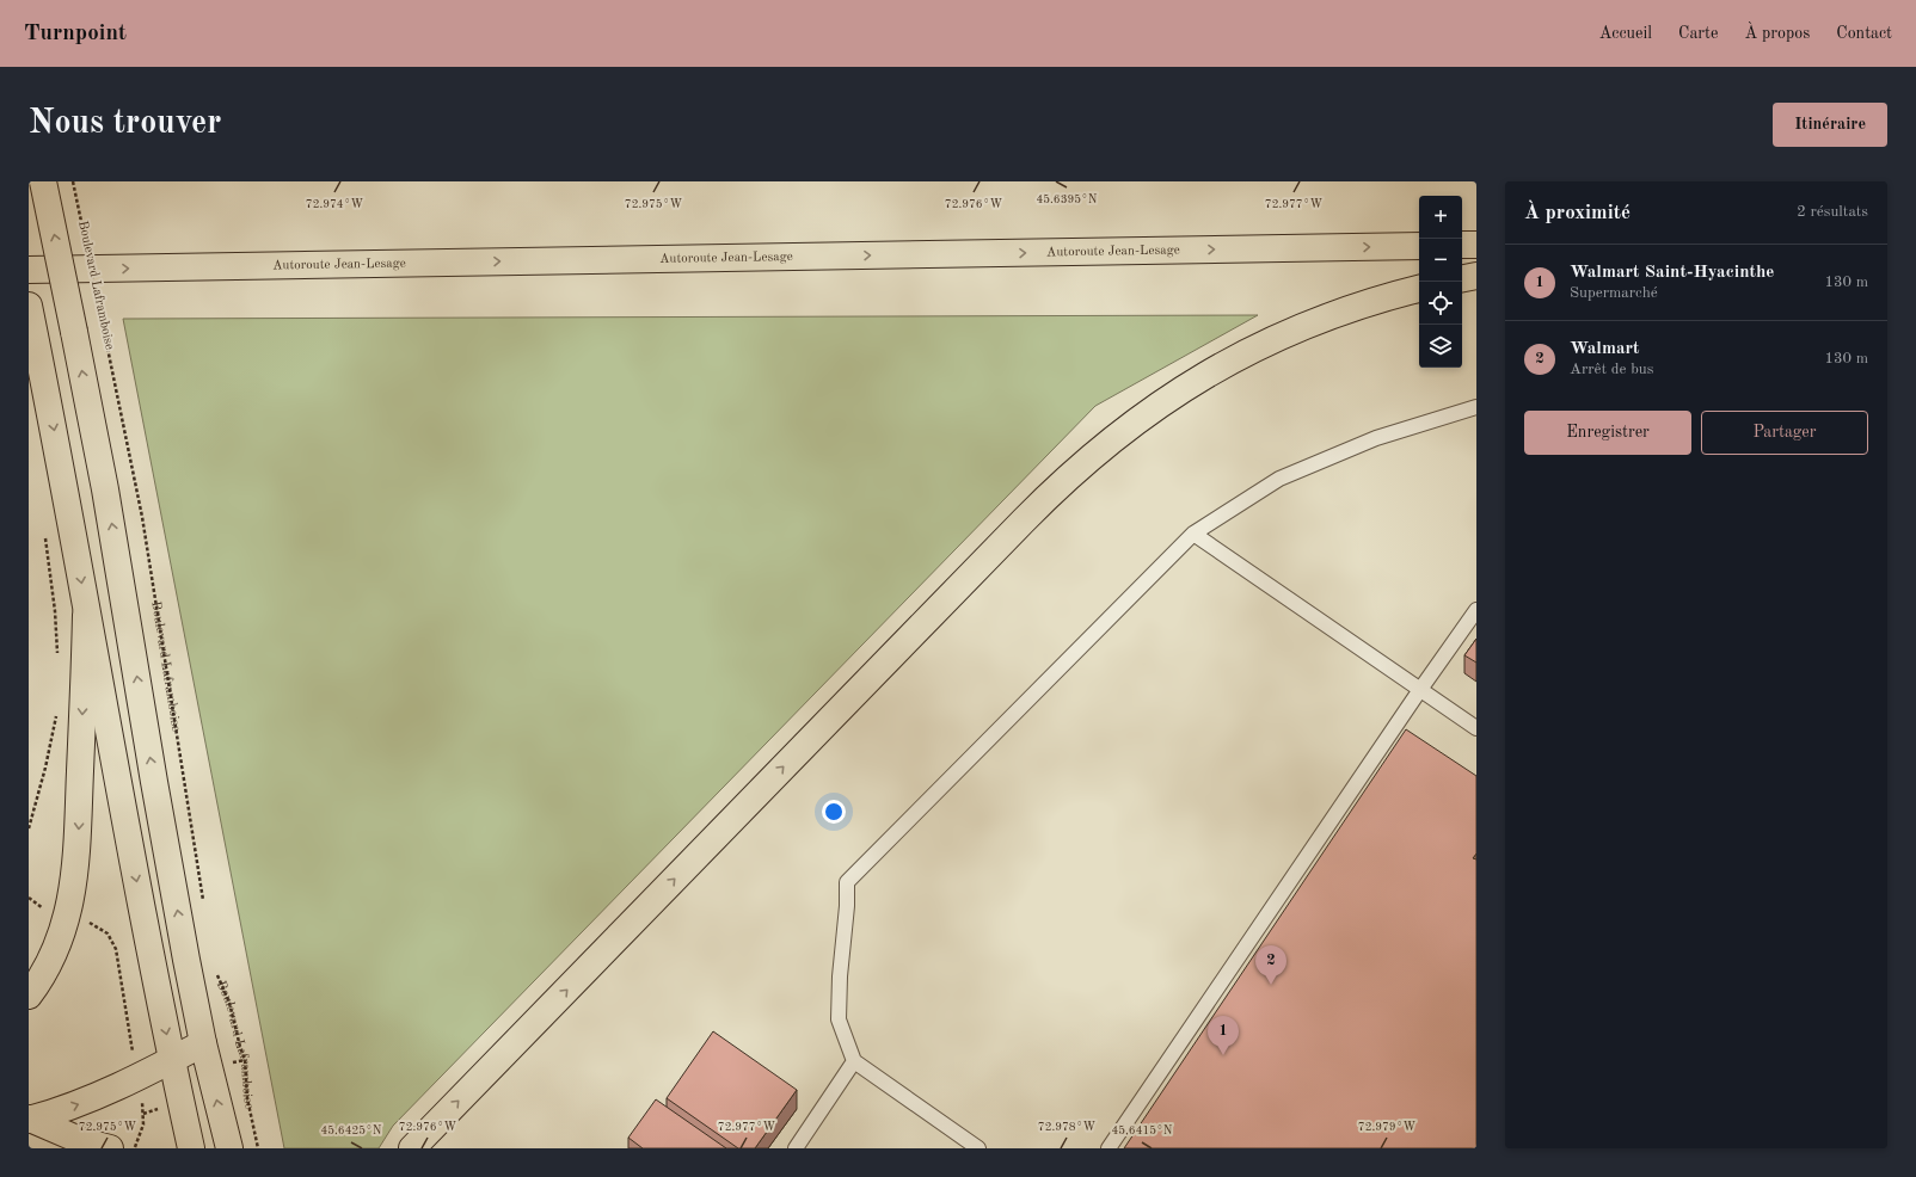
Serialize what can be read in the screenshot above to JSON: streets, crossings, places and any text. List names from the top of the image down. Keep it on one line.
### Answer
{"streets":{"main road":["Autoroute Jean-Lesage","Boulevard Laframboise"]},"one_way":["Autoroute Jean-Lesage"],"page":{"header":"Turnpoint","nav":["Accueil","Carte","À propos","Contact"],"buttons":["Itinéraire",["Enregistrer","Partager"]],"title":"Nous trouver","heading":["À proximité","2 résultats"],"map_buttons":["+","−"],"list":[{"mark":"1","name":"Walmart Saint-Hyacinthe","note":"Supermarché","value":"130 m"},{"mark":"2","name":"Walmart","note":"Arrêt de bus","value":"130 m"}],"pins":["2","1"]},"coordinates":["45.6395°N","72.975°W","72.976°W","72.977°W","72.974°W","72.978°W","72.979°W","45.6425°N","45.6415°N"]}
